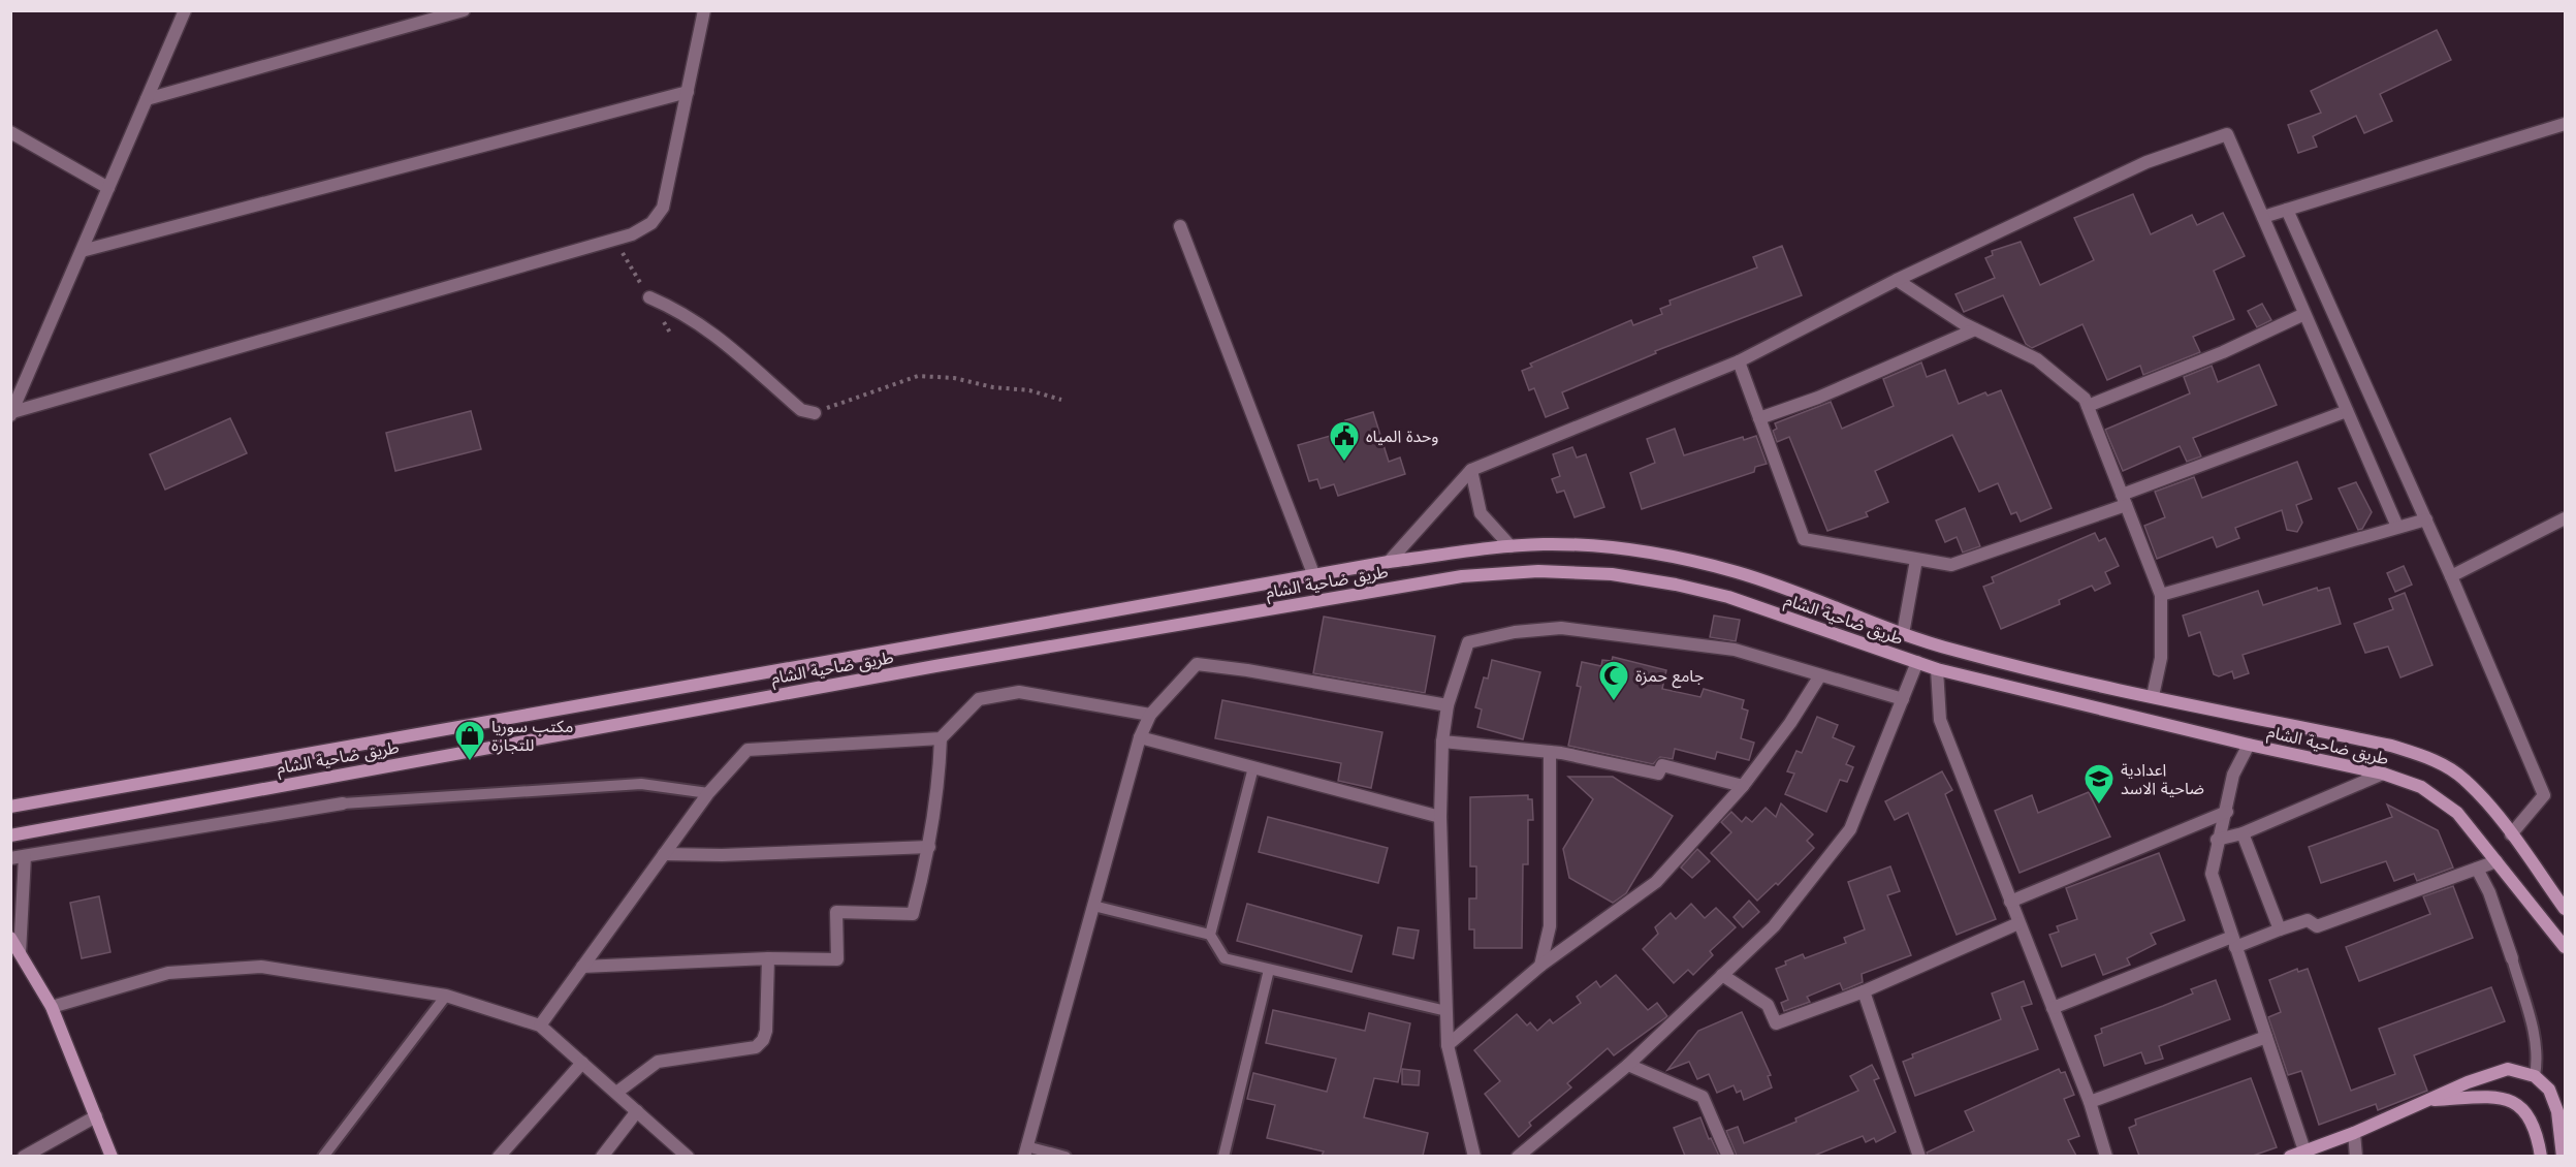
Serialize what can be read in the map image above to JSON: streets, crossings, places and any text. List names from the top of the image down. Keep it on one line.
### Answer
{"streets":{"main road":["طريق ضاحية الشام"]},"places":{"public building":["وحدة المياه"],"mosque":["جامع حمزة"],"shop":["مكتب سوريا للتجارة"],"school or university":["اعدادية ضاحية الاسد"]}}
